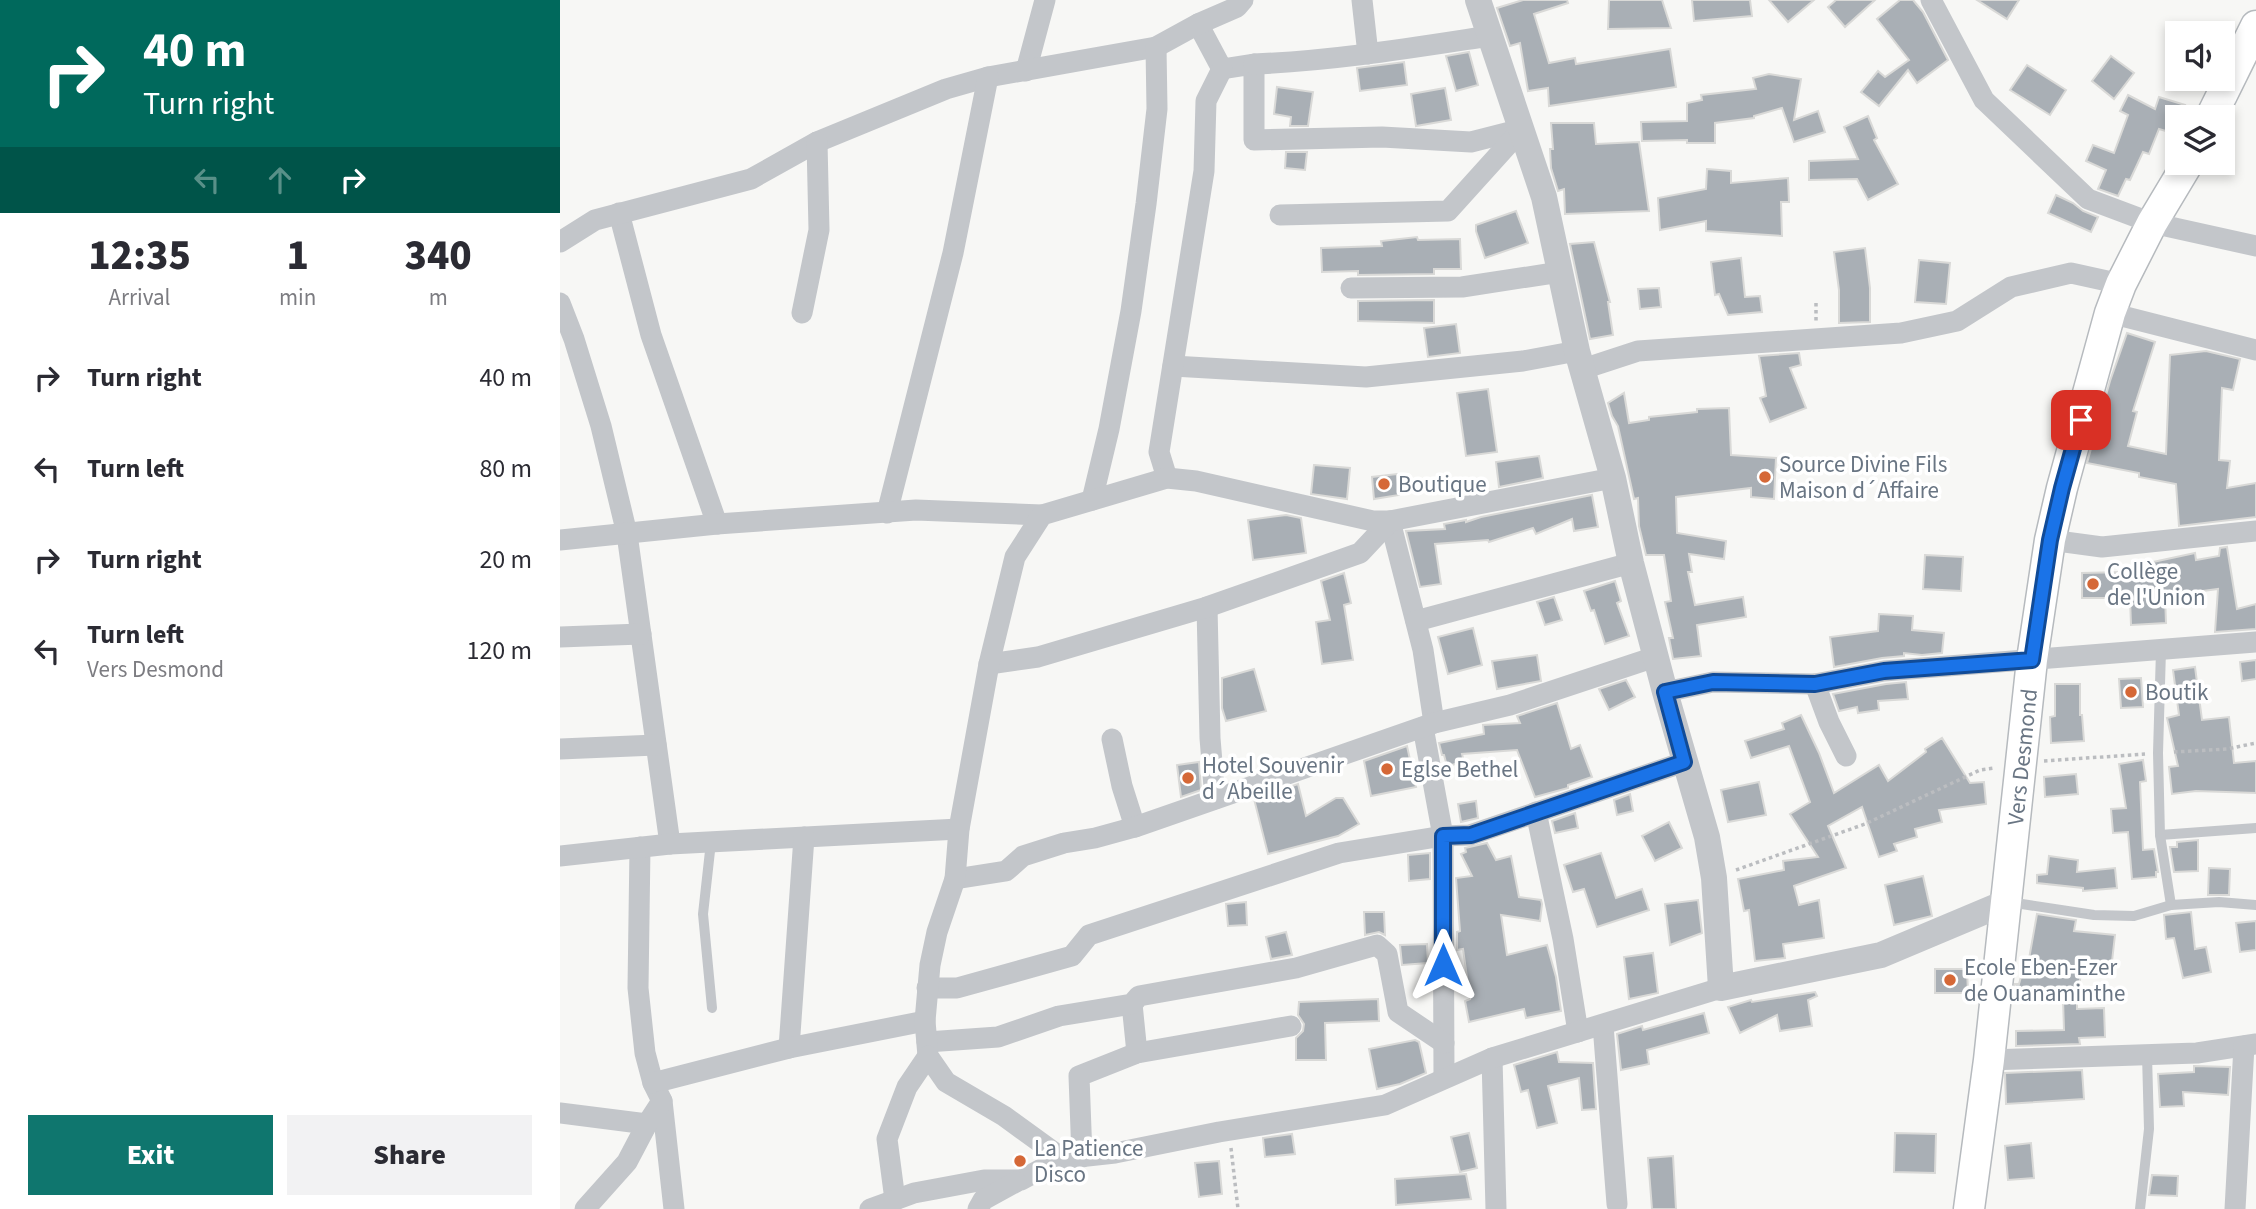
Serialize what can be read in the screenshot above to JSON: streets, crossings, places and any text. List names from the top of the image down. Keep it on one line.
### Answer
{"streets":{"main road":["Vers Desmond"]},"places":["Source Divine Fils Maison d´Affaire","Boutique","Collège de l'Union","Boutik","Eglse Bethel","Hotel Souvenir d´Abeille","Ecole Eben-Ezer de Ouanaminthe","La Patience Disco"],"page":{"turn":["40 m","Turn right"],"eta":["12:35","Arrival","1","min","340","m"],"list":[{"name":"Turn right","value":"40 m"},{"name":"Turn left","value":"80 m"},{"name":"Turn right","value":"20 m"},{"name":"Turn left","note":"Vers Desmond","value":"120 m"}],"buttons":["Exit","Share"]}}
